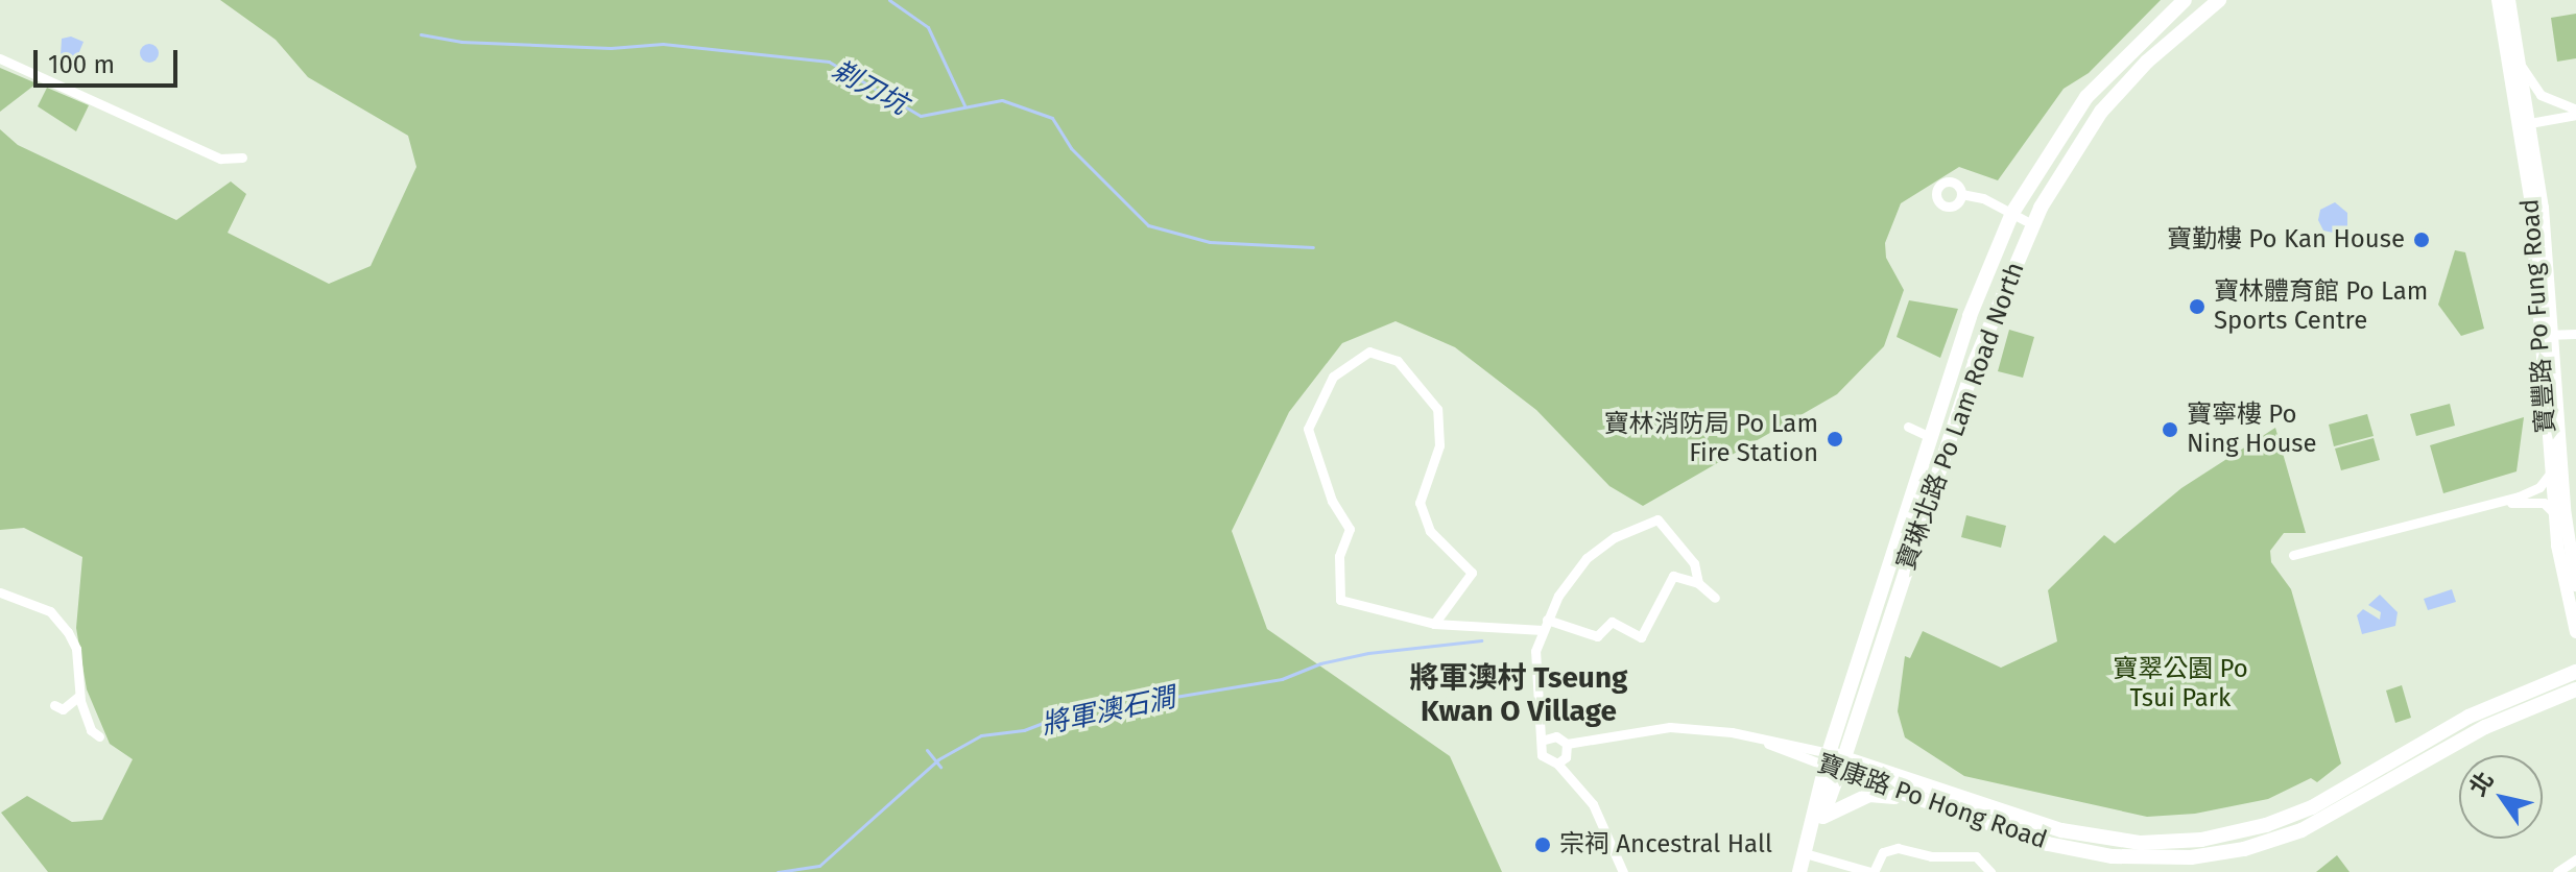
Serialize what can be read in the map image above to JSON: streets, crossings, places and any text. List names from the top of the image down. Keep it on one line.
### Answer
{"streets":{"main road":["寶琳北路 Po Lam Road North","寶康路 Po Hong Road"],"street":["寶豐路 Po Fung Road"]},"crossings":[["寶琳北路 Po Lam Road North","寶康路 Po Hong Road"]],"districts":["將軍澳村 Tseung Kwan O Village"],"water":["剃刀坑","將軍澳石澗"],"parks":["寶翠公園 Po Tsui Park"],"places":["寶勤樓 Po Kan House","寶林體育館 Po Lam Sports Centre","寶寧樓 Po Ning House","寶林消防局 Po Lam Fire Station","宗祠 Ancestral Hall"],"scale_bar":"100 m","north":"top left"}
